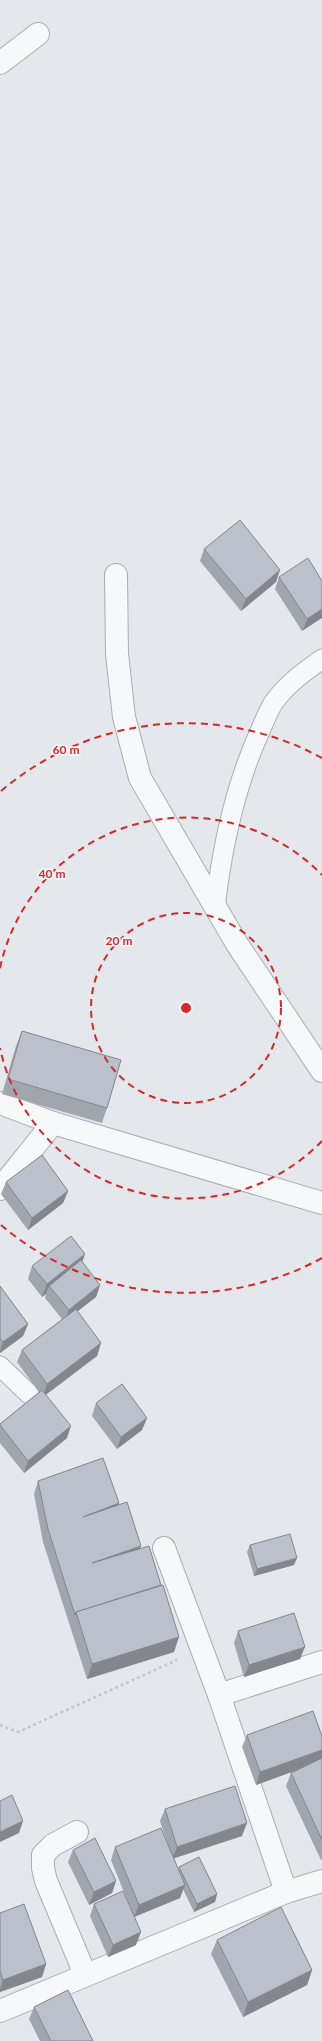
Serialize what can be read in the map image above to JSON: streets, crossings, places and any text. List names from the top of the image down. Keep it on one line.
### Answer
{"rings":["60 m","40 m","20 m"]}
